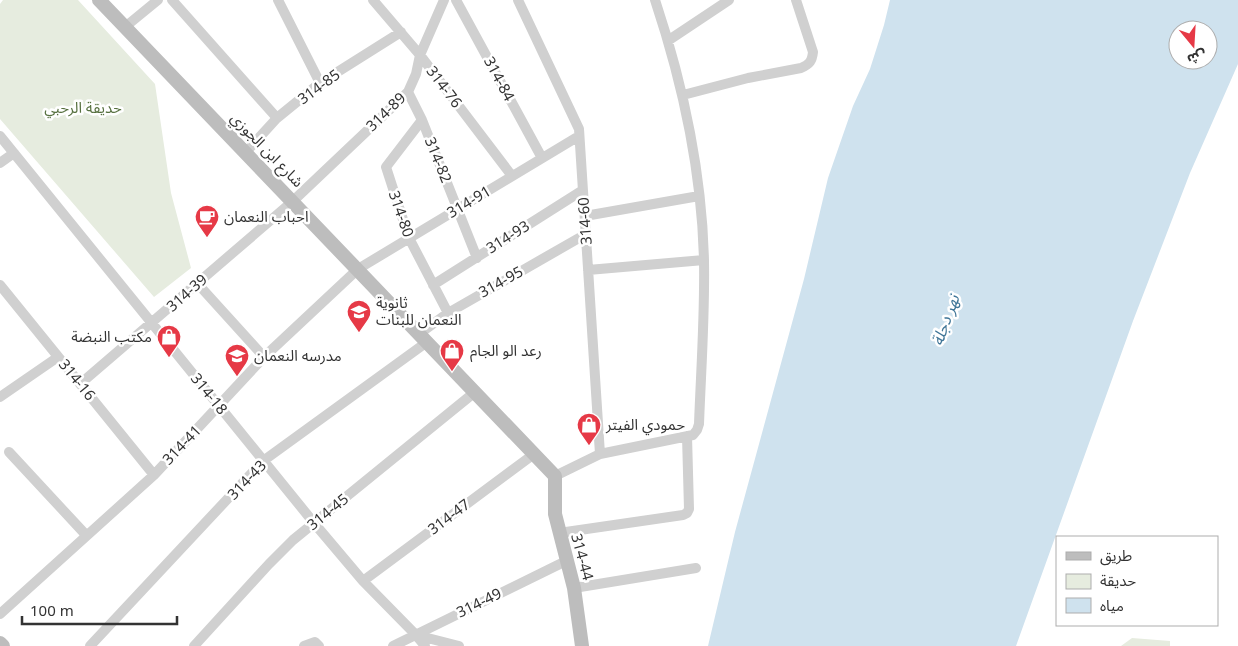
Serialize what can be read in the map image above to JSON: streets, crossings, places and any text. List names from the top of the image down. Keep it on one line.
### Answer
{"streets":{"street":["314-84","314-85","314-76","314-89","شارع ابن الجوزي","314-82","314-91","314-80","314-60","314-93","314-95","314-39","314-16","314-18","314-41","314-43","314-45","314-47","314-44","314-49"]},"crossings":[["314-84","314-91"],["314-85","314-76"],["314-85","شارع ابن الجوزي"],["314-76","314-89"],["314-76","314-91"],["314-89","شارع ابن الجوزي"],["314-89","314-82"],["314-89","314-39"],["شارع ابن الجوزي","314-91"],["شارع ابن الجوزي","314-95"],["شارع ابن الجوزي","314-39"],["شارع ابن الجوزي","314-41"],["شارع ابن الجوزي","314-43"],["شارع ابن الجوزي","314-45"],["شارع ابن الجوزي","314-47"],["شارع ابن الجوزي","314-44"],["314-82","314-91"],["314-82","314-80"],["314-82","314-93"],["314-91","314-80"],["314-91","314-60"],["314-91","314-41"],["314-80","314-93"],["314-80","314-95"],["314-60","314-93"],["314-60","314-95"],["314-95","314-43"],["314-39","314-16"],["314-39","314-18"],["314-16","314-41"],["314-18","314-41"],["314-18","314-43"],["314-18","314-45"],["314-18","314-47"],["314-18","314-49"],["314-44","314-49"]],"water":["نهر دجلة"],"parks":["حديقة الرحبي"],"places":{"cafe":["احباب النعمان"],"school or university":["ثانوية النعمان للبنات","مدرسه النعمان"],"shop":["مكتب النبضة","رعد الو الجام","حمودي الفيتر"]},"legend":["طريق","حديقة","مياه"],"scale_bar":"100 m","north":"bottom"}
